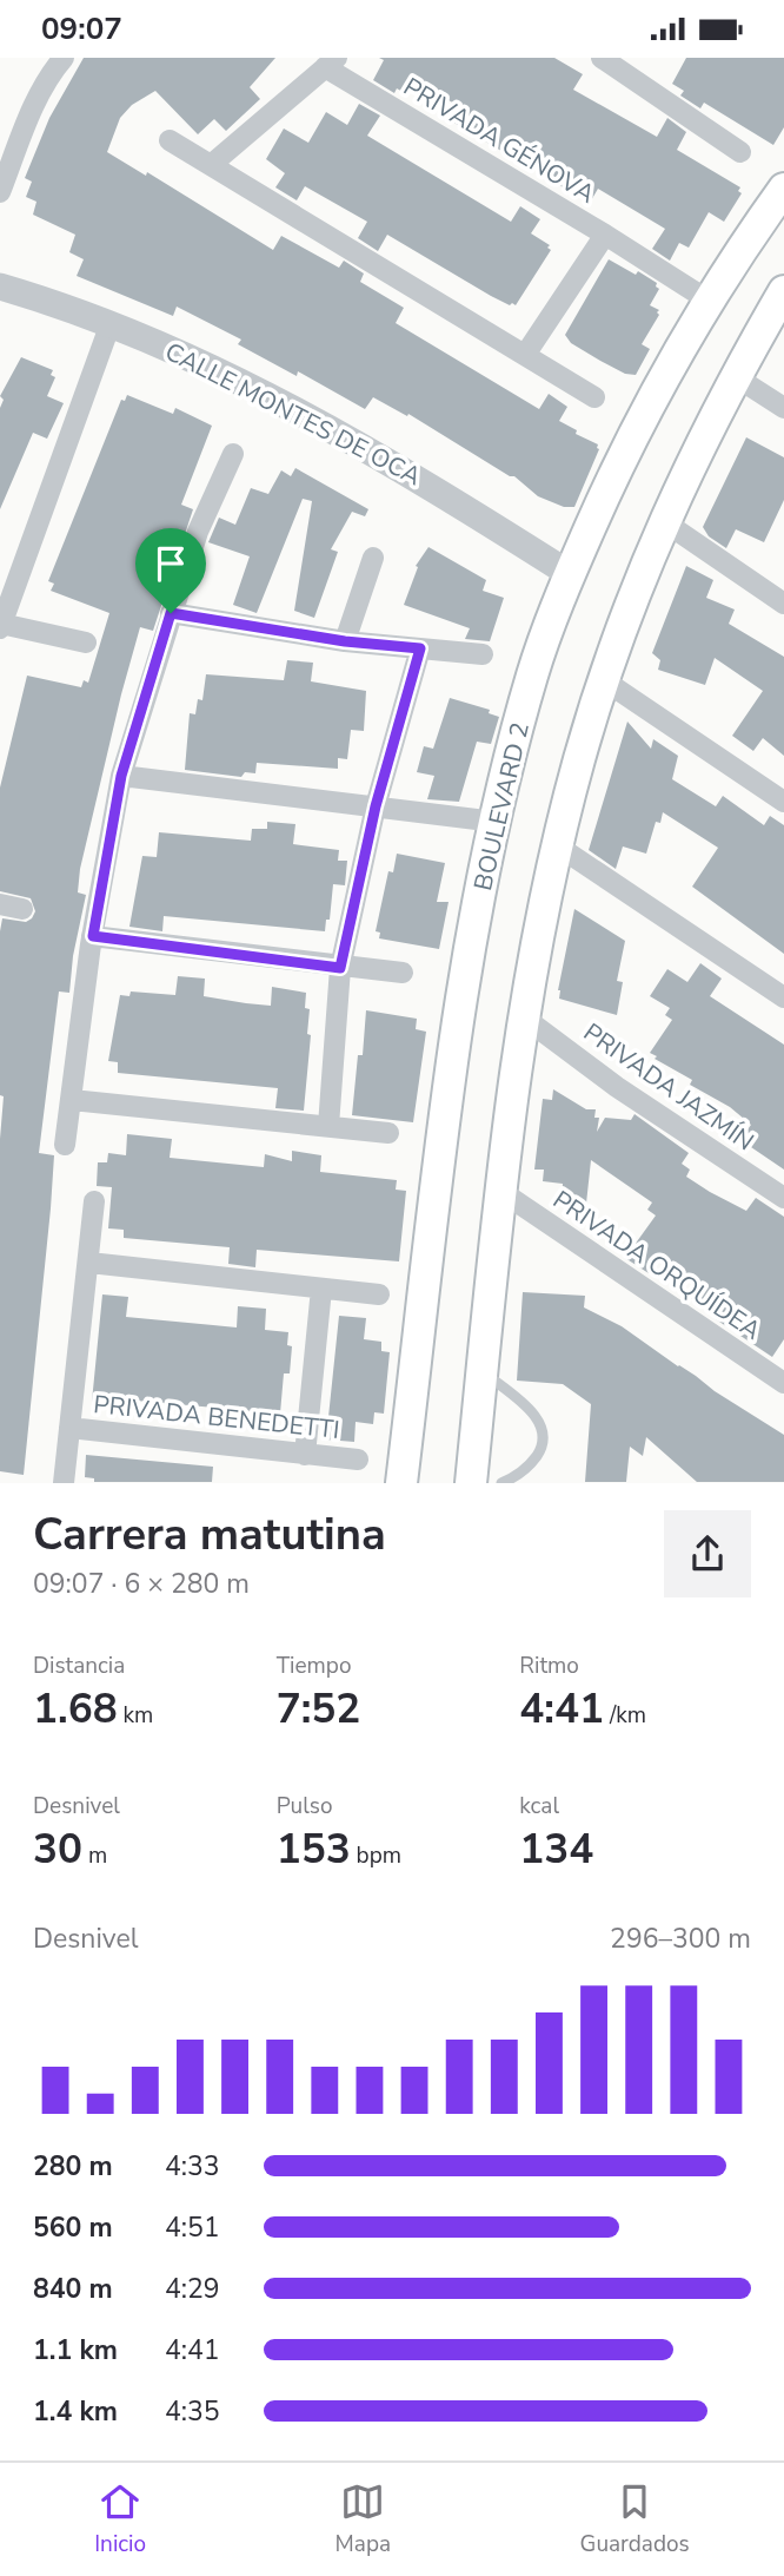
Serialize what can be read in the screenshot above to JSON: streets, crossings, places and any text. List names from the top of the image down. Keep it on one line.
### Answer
{"streets":{"main road":["BOULEVARD 2"],"street":["PRIVADA GÉNOVA","CALLE MONTES DE OCA","PRIVADA JAZMÍN","PRIVADA ORQUÍDEA","PRIVADA BENEDETTI"]},"crossings":[["PRIVADA GÉNOVA","BOULEVARD 2"],["CALLE MONTES DE OCA","BOULEVARD 2"]],"page":{"status":"09:07","heading":["Carrera matutina","09:07 · 6 × 280 m"],"stats":[["Distancia","1.68 km"],["Tiempo","7:52"],["Ritmo","4:41 /km"],["Desnivel","30 m"],["Pulso","153 bpm"],["kcal","134"]],"chart":["Desnivel","296–300 m"],"list":[{"name":"280 m","note":"4:33"},{"name":"560 m","note":"4:51"},{"name":"840 m","note":"4:29"},{"name":"1.1 km","note":"4:41"},{"name":"1.4 km","note":"4:35"}],"tabs":["Inicio","Mapa","Guardados"]}}
